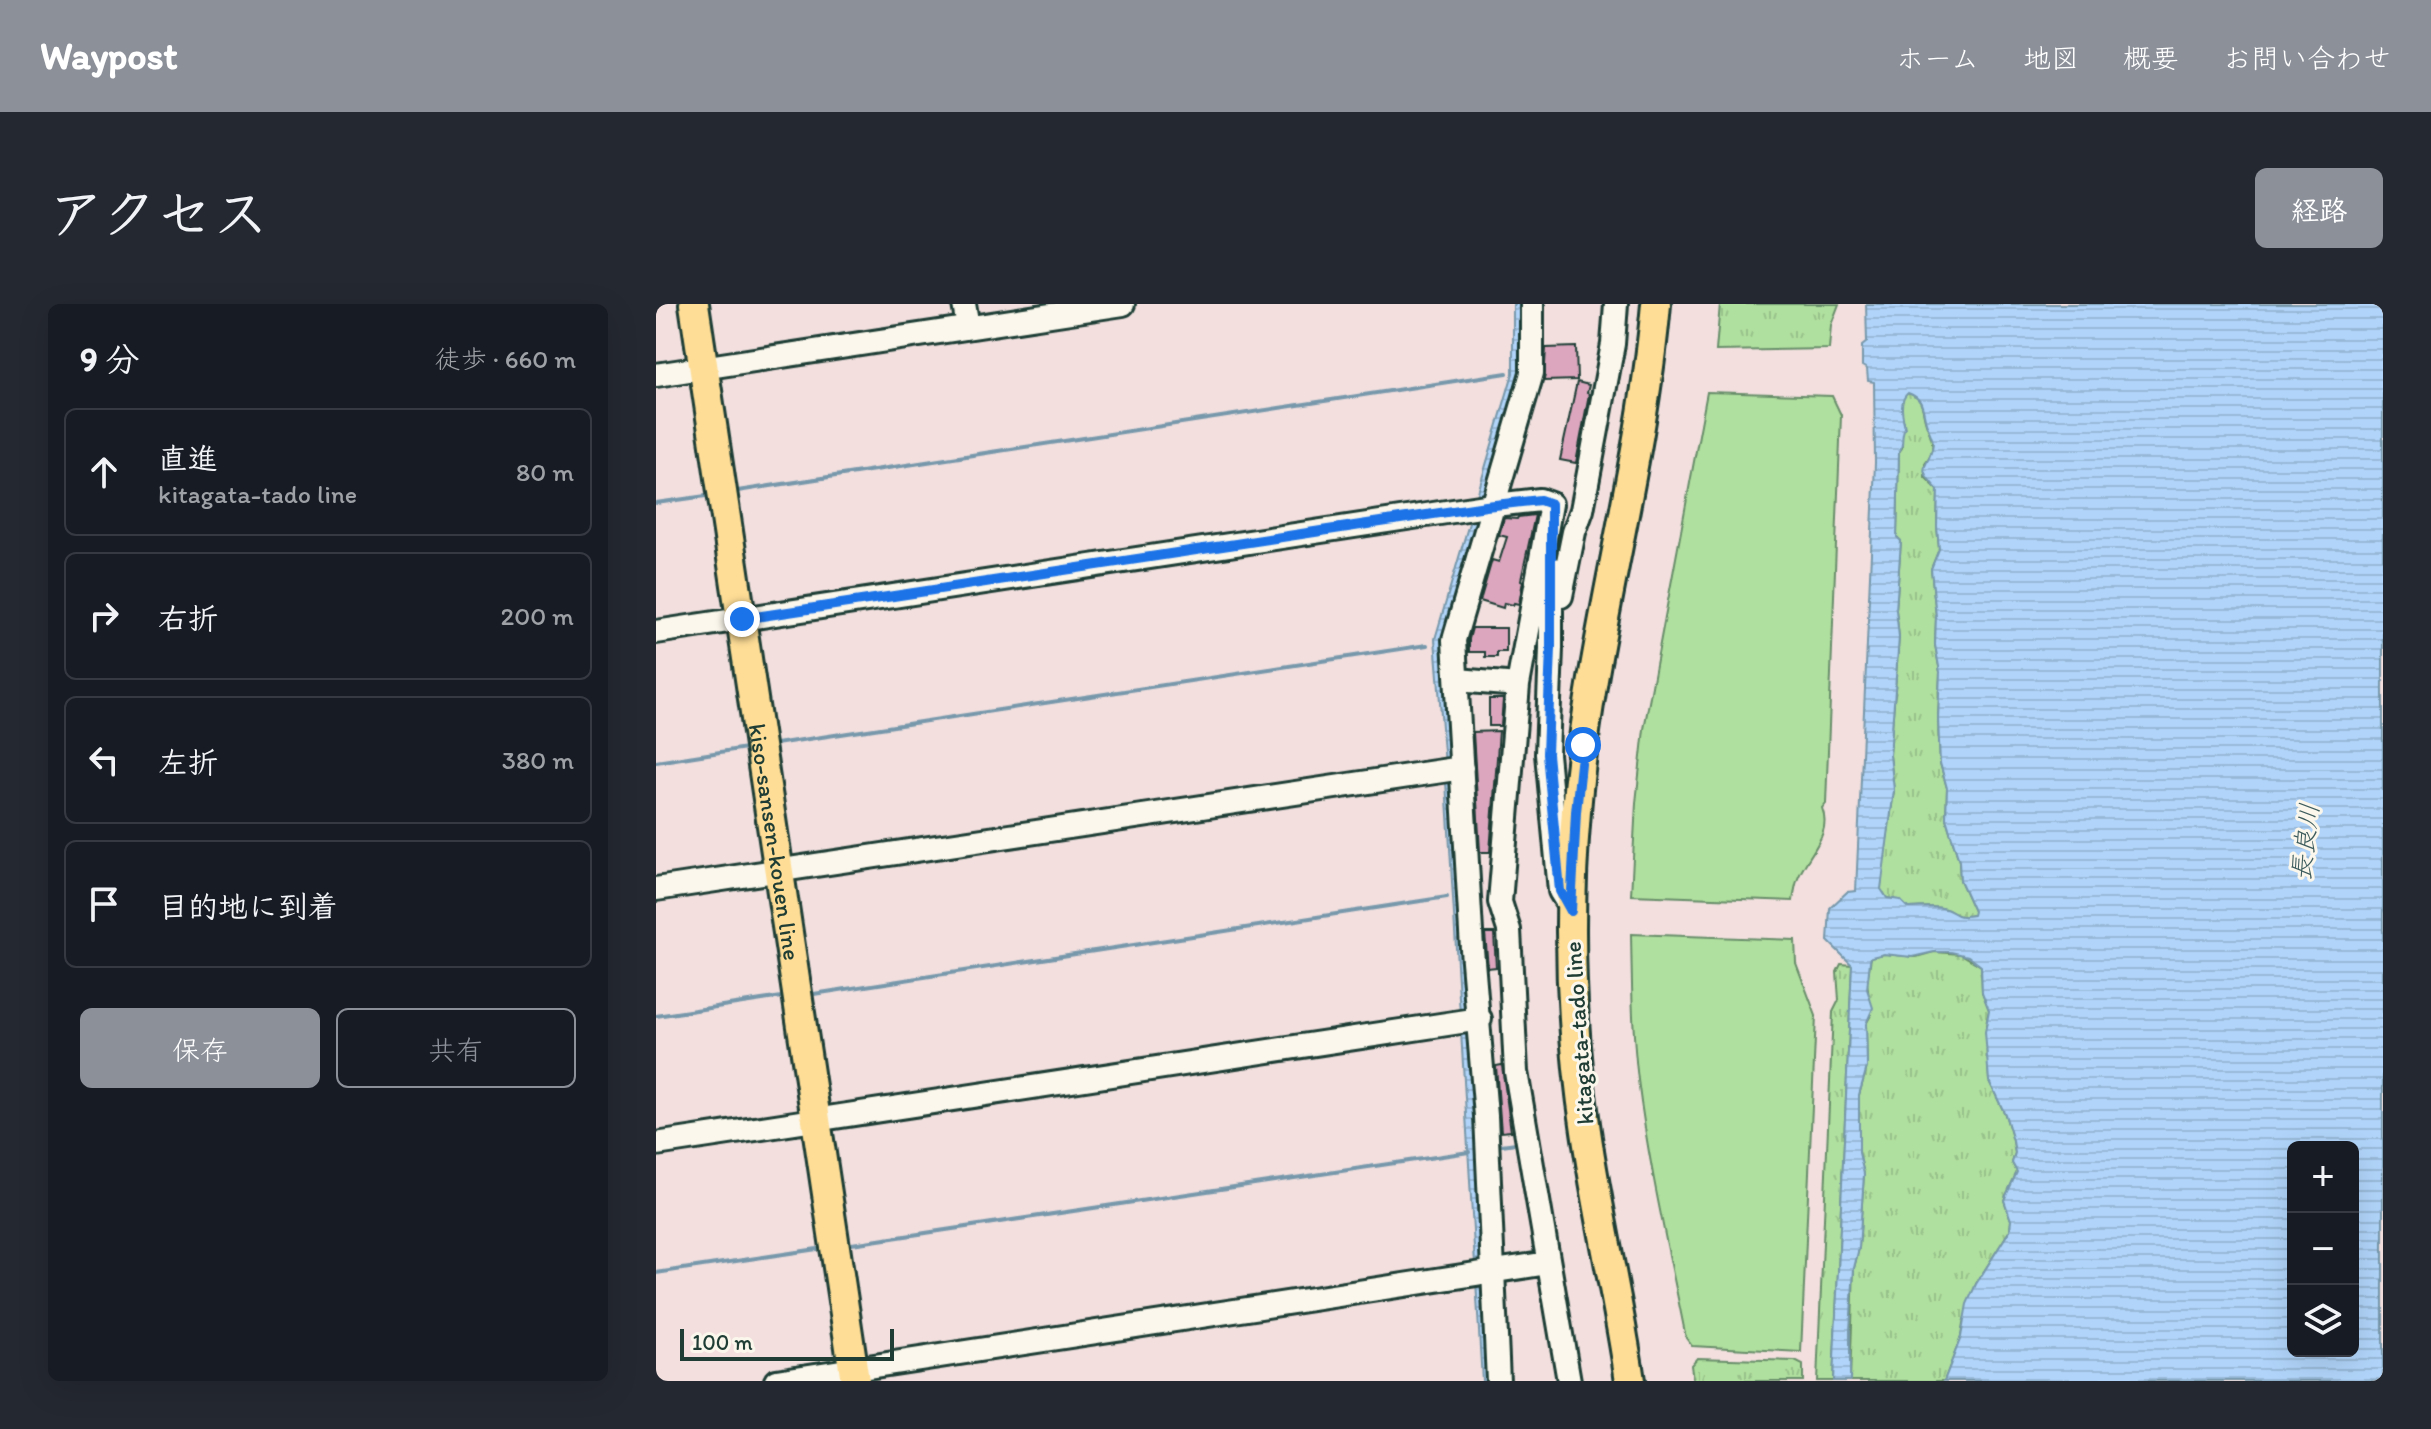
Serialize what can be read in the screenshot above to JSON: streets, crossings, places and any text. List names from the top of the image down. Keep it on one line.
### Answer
{"streets":{"main road":["kiso-sansen-kouen line","kitagata-tado line"]},"water":["長良川"],"scale_bar":"100 m","page":{"header":"Waypost","nav":["ホーム","地図","概要","お問い合わせ"],"title":"アクセス","buttons":["経路",["保存","共有"]],"heading":["9 分","徒歩 · 660 m"],"list":[["直進","kitagata-tado line","80 m"],["右折","200 m"],["左折","380 m"],"目的地に到着"],"map_buttons":["+","−"],"scale":"100 m"}}
